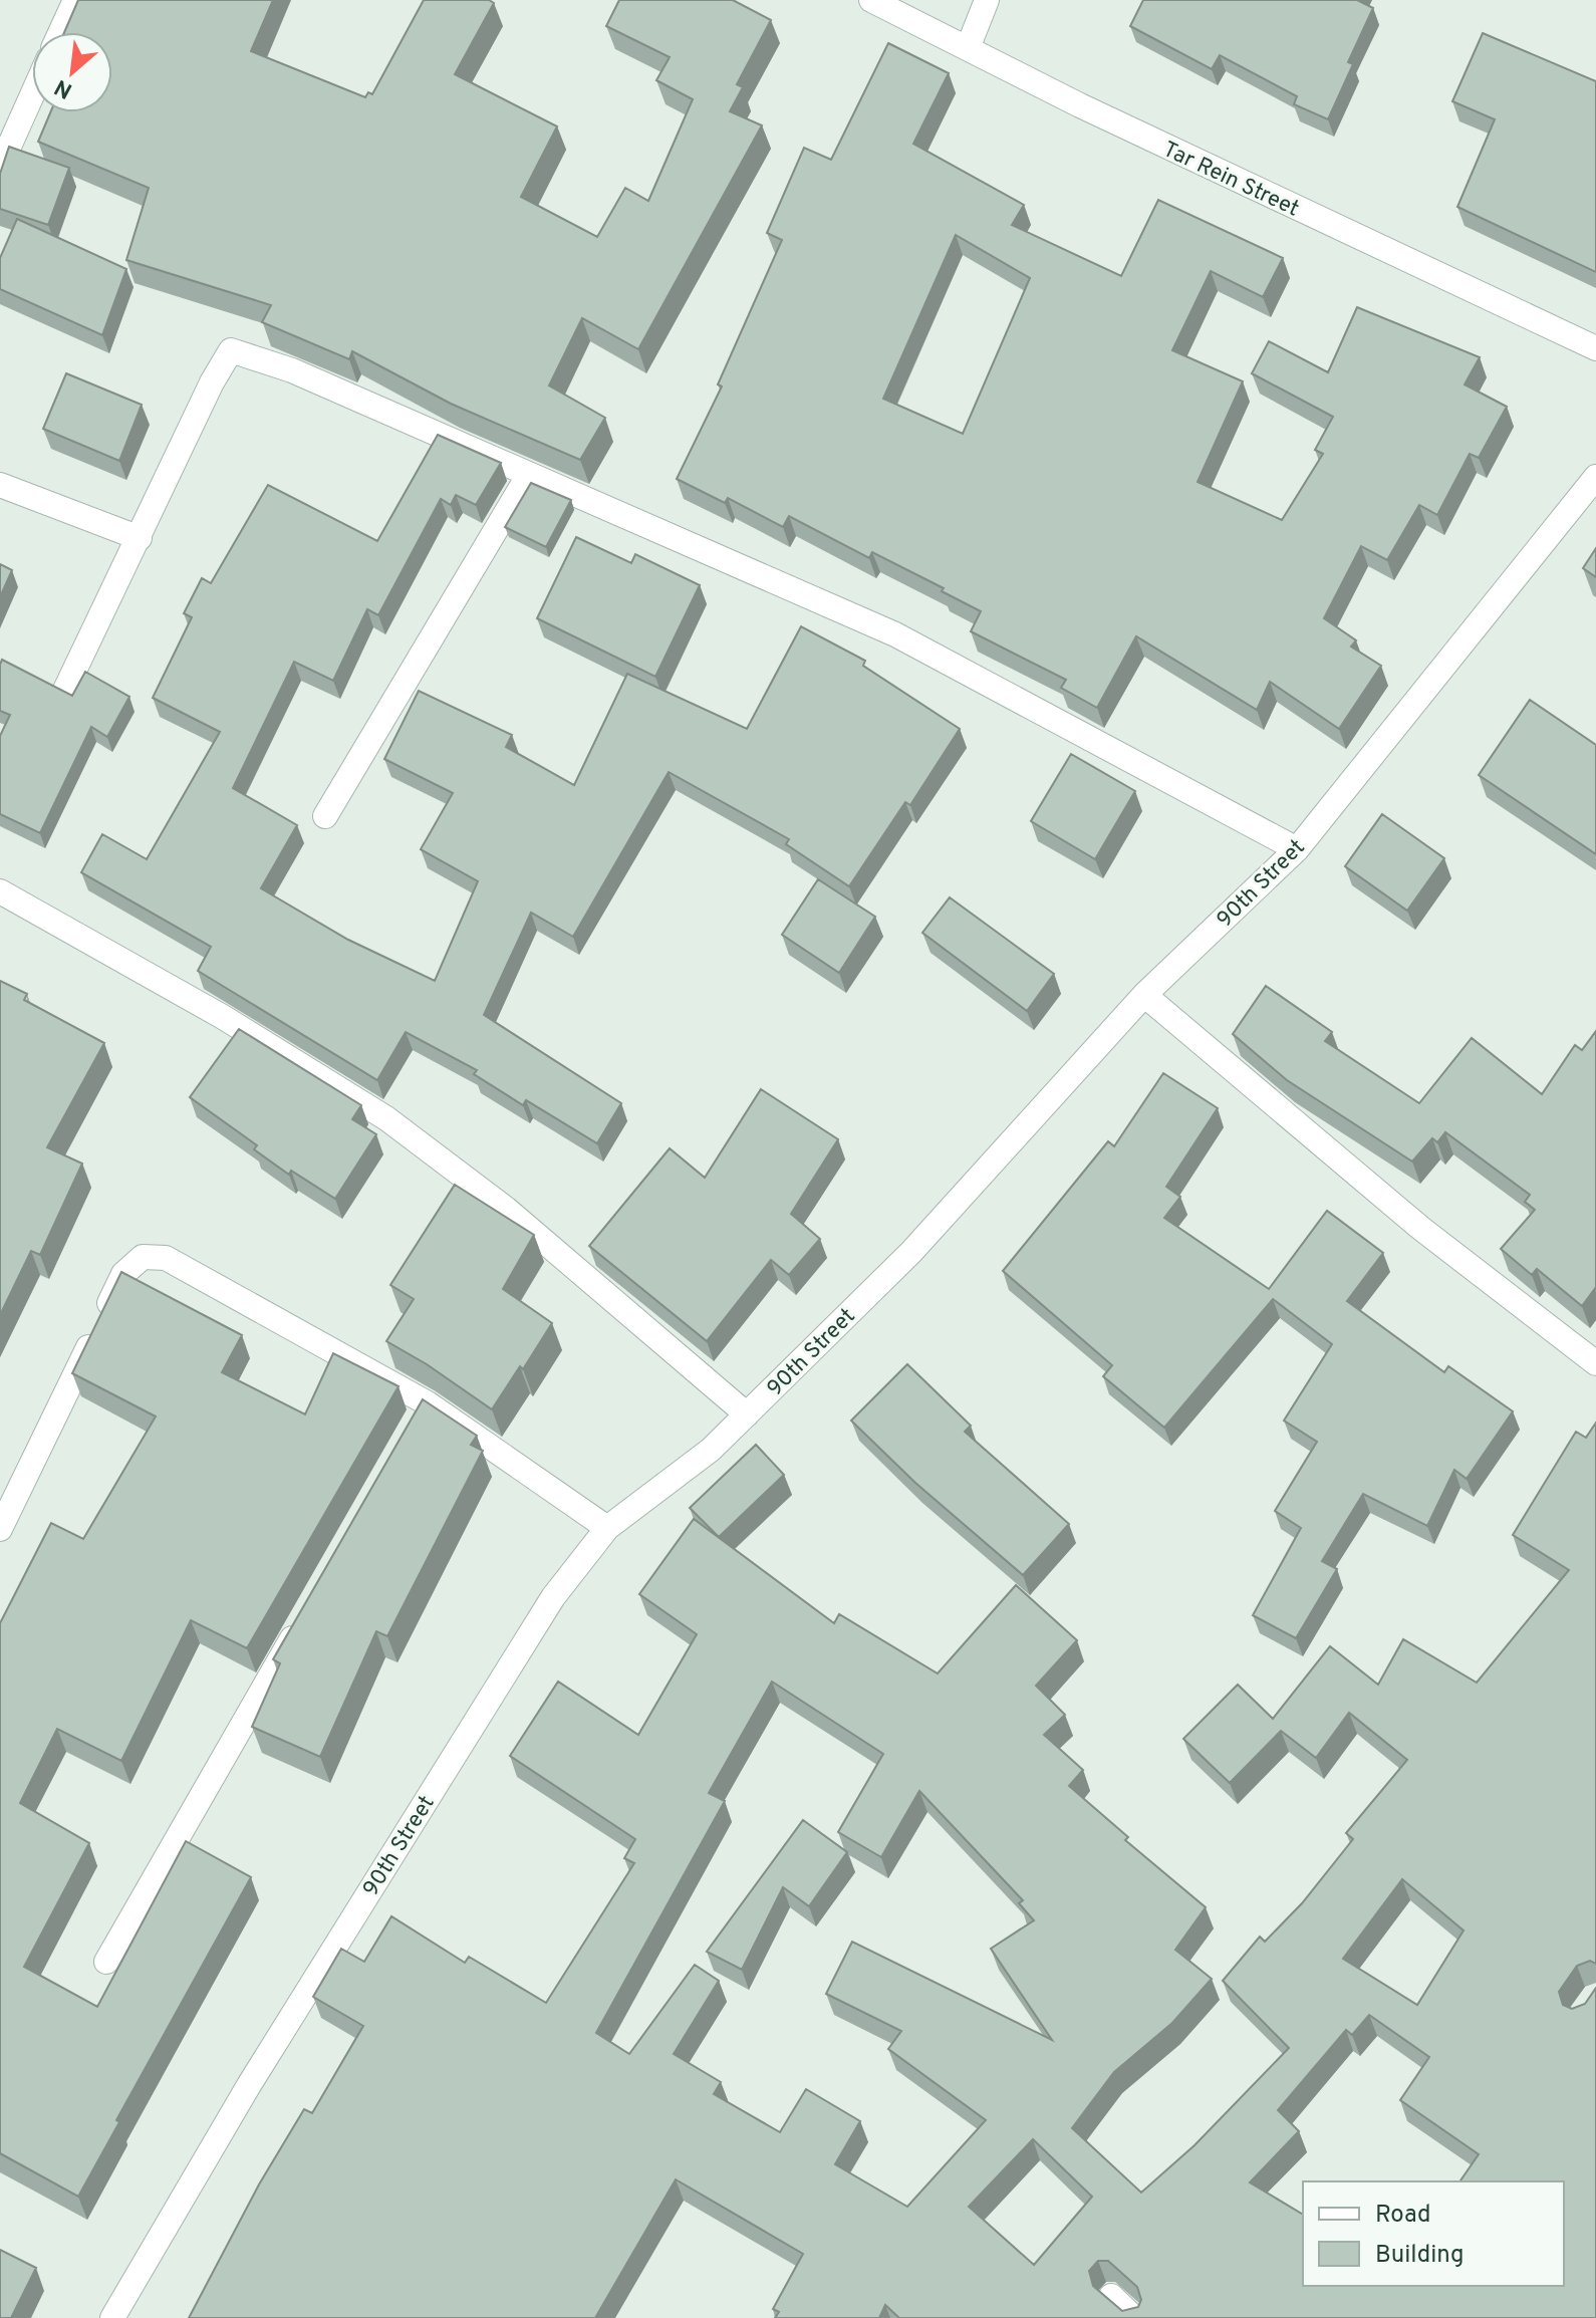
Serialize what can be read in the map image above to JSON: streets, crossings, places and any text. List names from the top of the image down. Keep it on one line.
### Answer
{"streets":{"street":["Tar Rein Street","90th Street"]},"legend":["Road","Building"],"north":"bottom left"}
